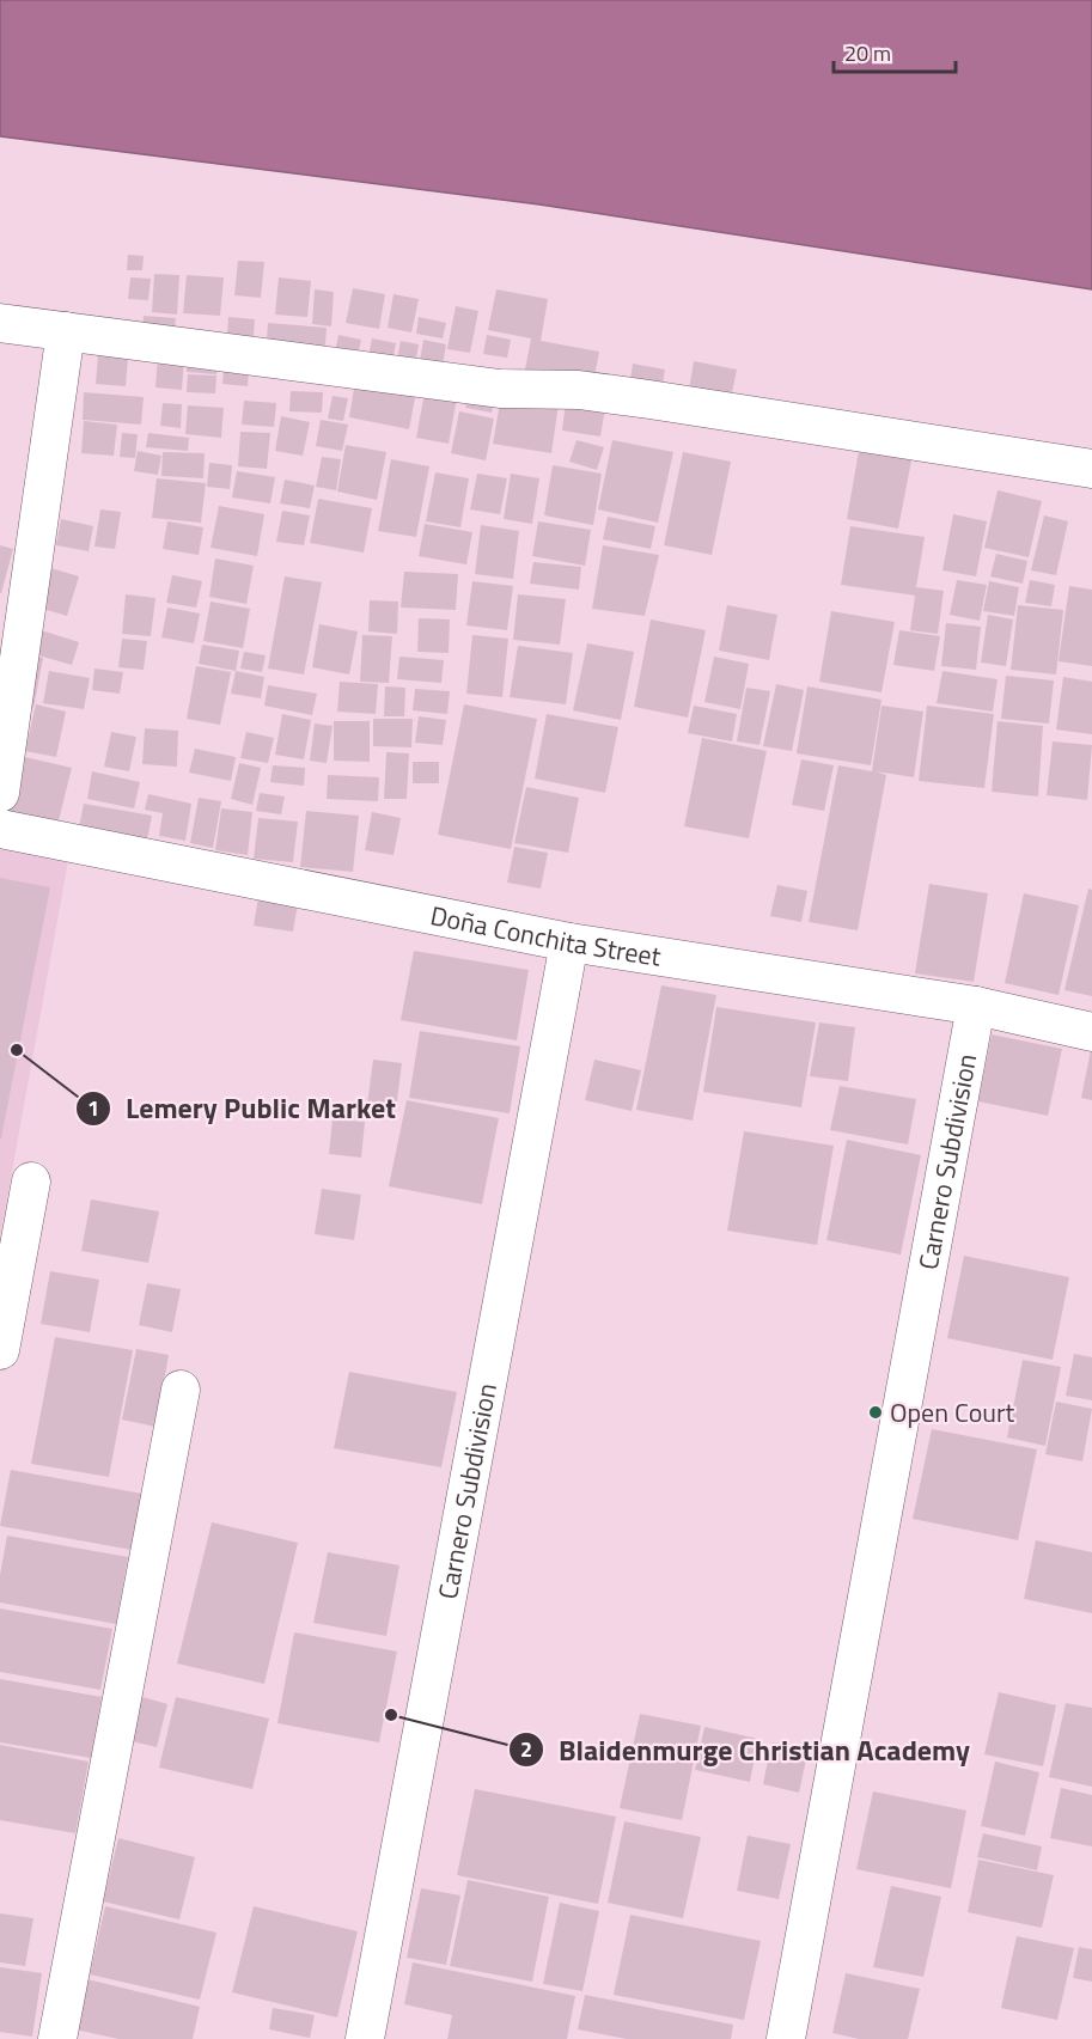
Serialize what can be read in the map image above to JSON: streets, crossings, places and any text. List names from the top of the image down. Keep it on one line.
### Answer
{"streets":{"street":["Doña Conchita Street","Carnero Subdivision"]},"crossings":[["Doña Conchita Street","Carnero Subdivision"]],"places":["Lemery Public Market","Open Court","Blaidenmurge Christian Academy"],"scale_bar":"20 m"}
